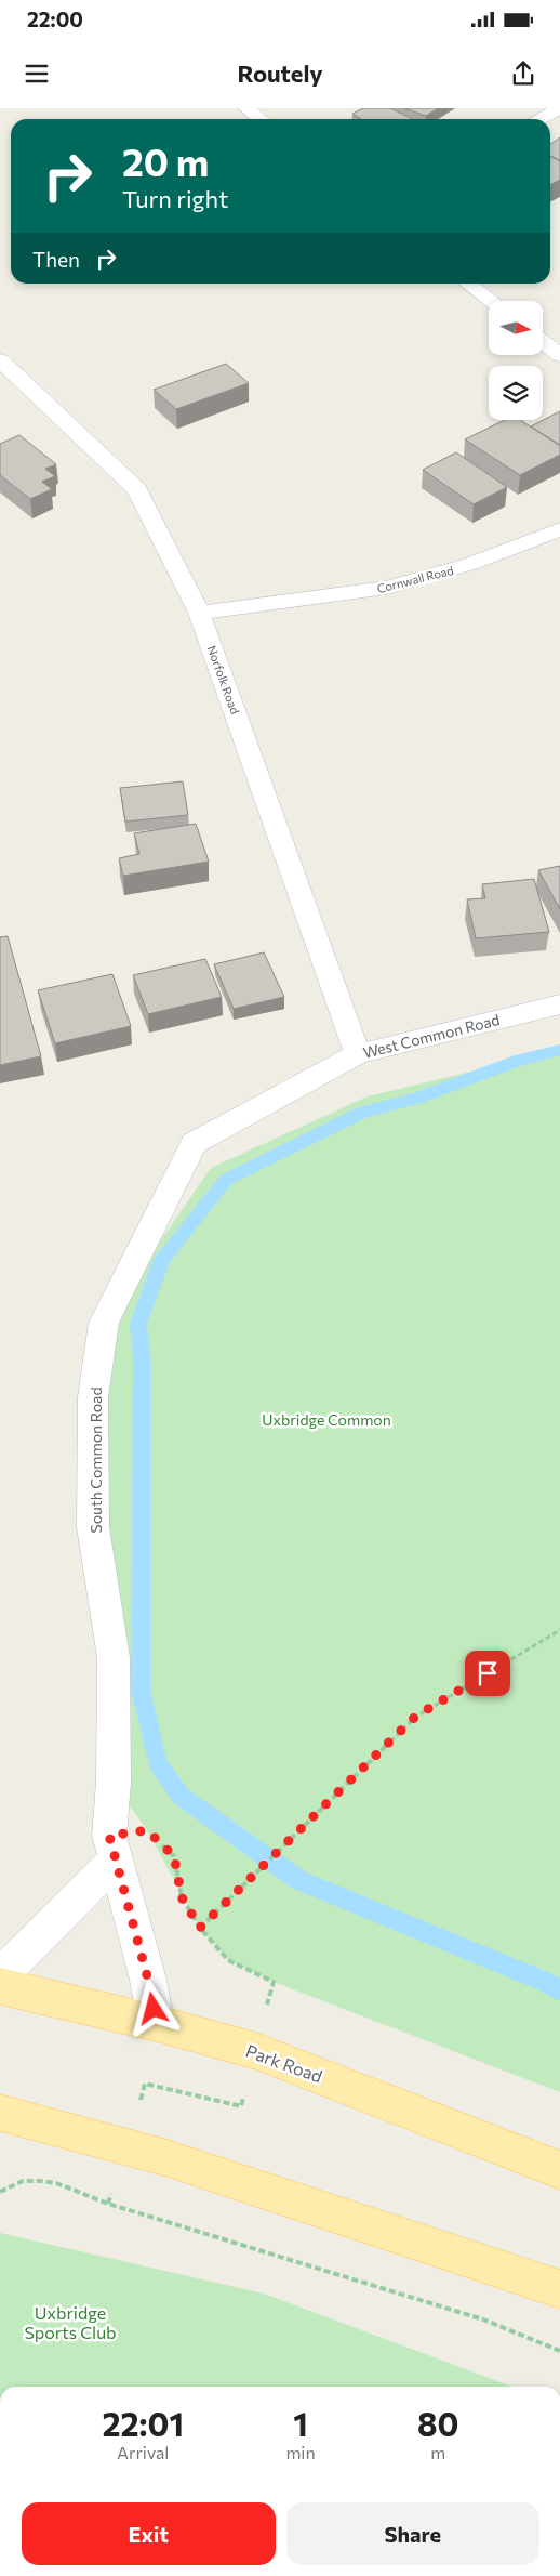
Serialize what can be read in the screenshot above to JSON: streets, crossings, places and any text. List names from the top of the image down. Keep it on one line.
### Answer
{"streets":{"main road":["Park Road"],"street":["Cornwall Road","Norfolk Road","West Common Road","South Common Road"]},"crossings":[["Cornwall Road","Norfolk Road"],["Norfolk Road","West Common Road"],["West Common Road","South Common Road"],["South Common Road","Park Road"]],"parks":["Uxbridge Common","Uxbridge Sports Club"],"north":"right","page":{"status":"22:00","header":"Routely","turn":["20 m","Turn right"],"then":"Then","eta":["22:01","Arrival","1","min","80","m"],"buttons":["Exit","Share"]}}
